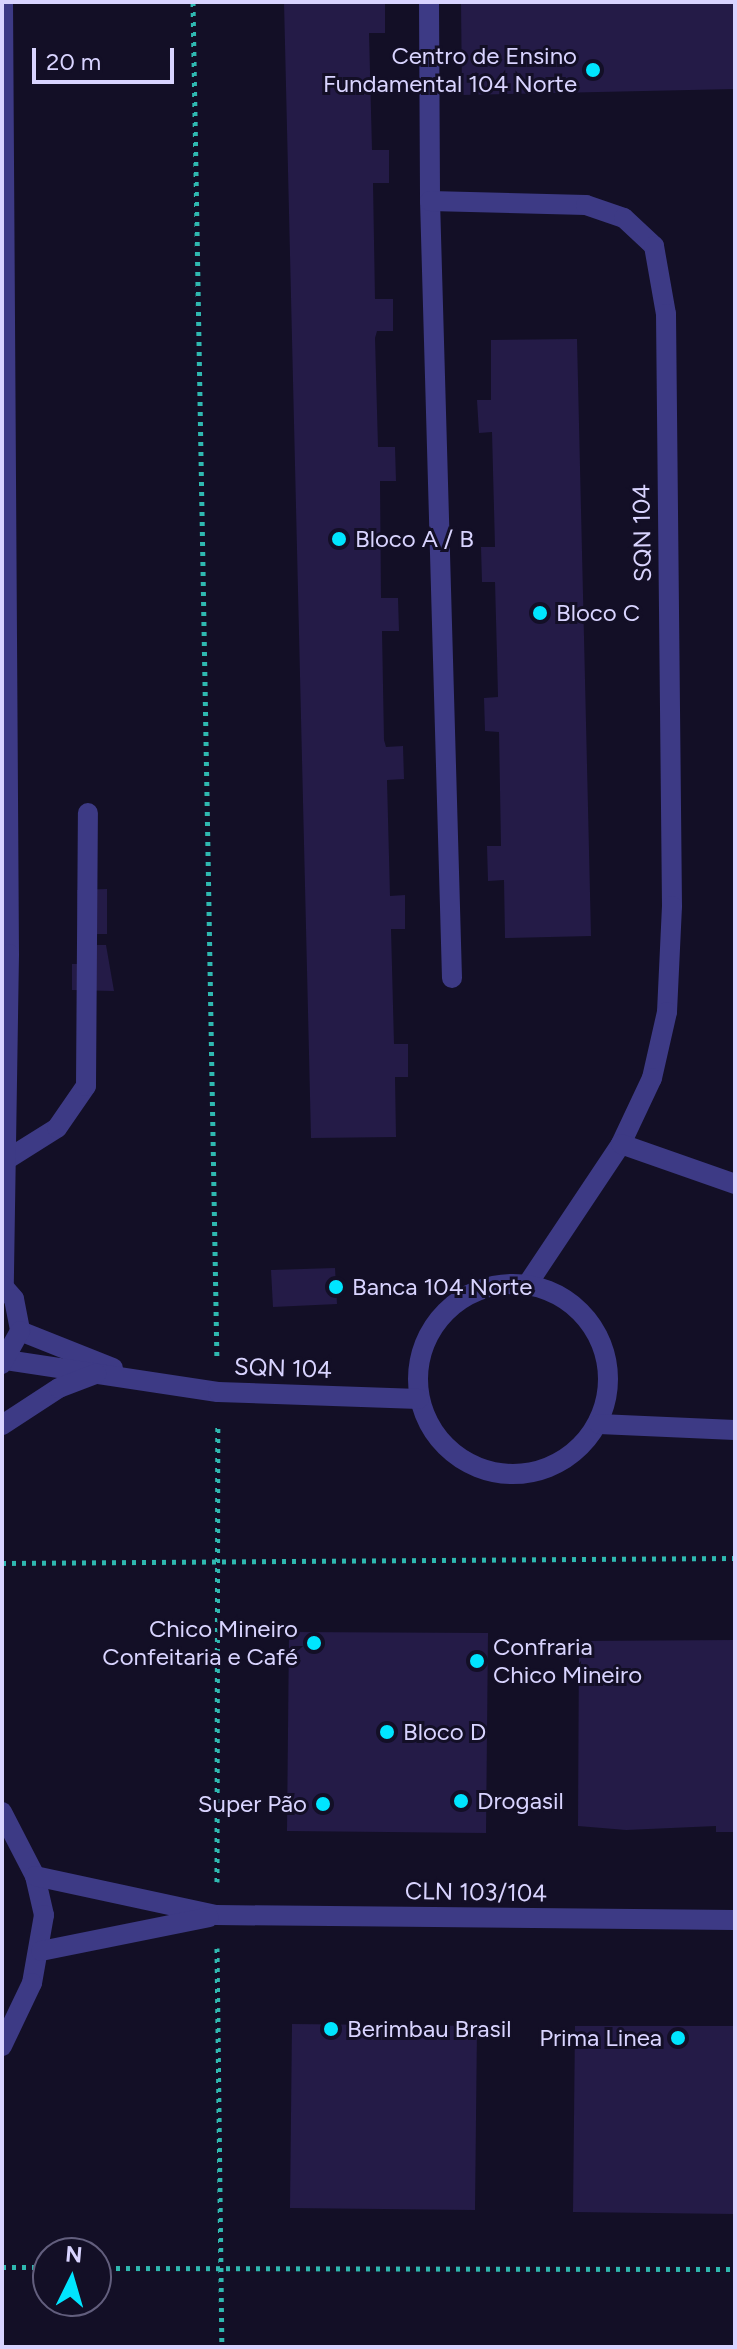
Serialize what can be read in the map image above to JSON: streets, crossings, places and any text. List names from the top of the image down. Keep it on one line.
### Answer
{"streets":{"street":["SQN 104","CLN 103/104"]},"places":["Centro de Ensino Fundamental 104 Norte","Bloco A / B","Bloco C","Banca 104 Norte","Chico Mineiro Confeitaria e Café","Confraria Chico Mineiro","Bloco D","Drogasil","Super Pão","Berimbau Brasil","Prima Linea"],"scale_bar":"20 m","north":"top"}
